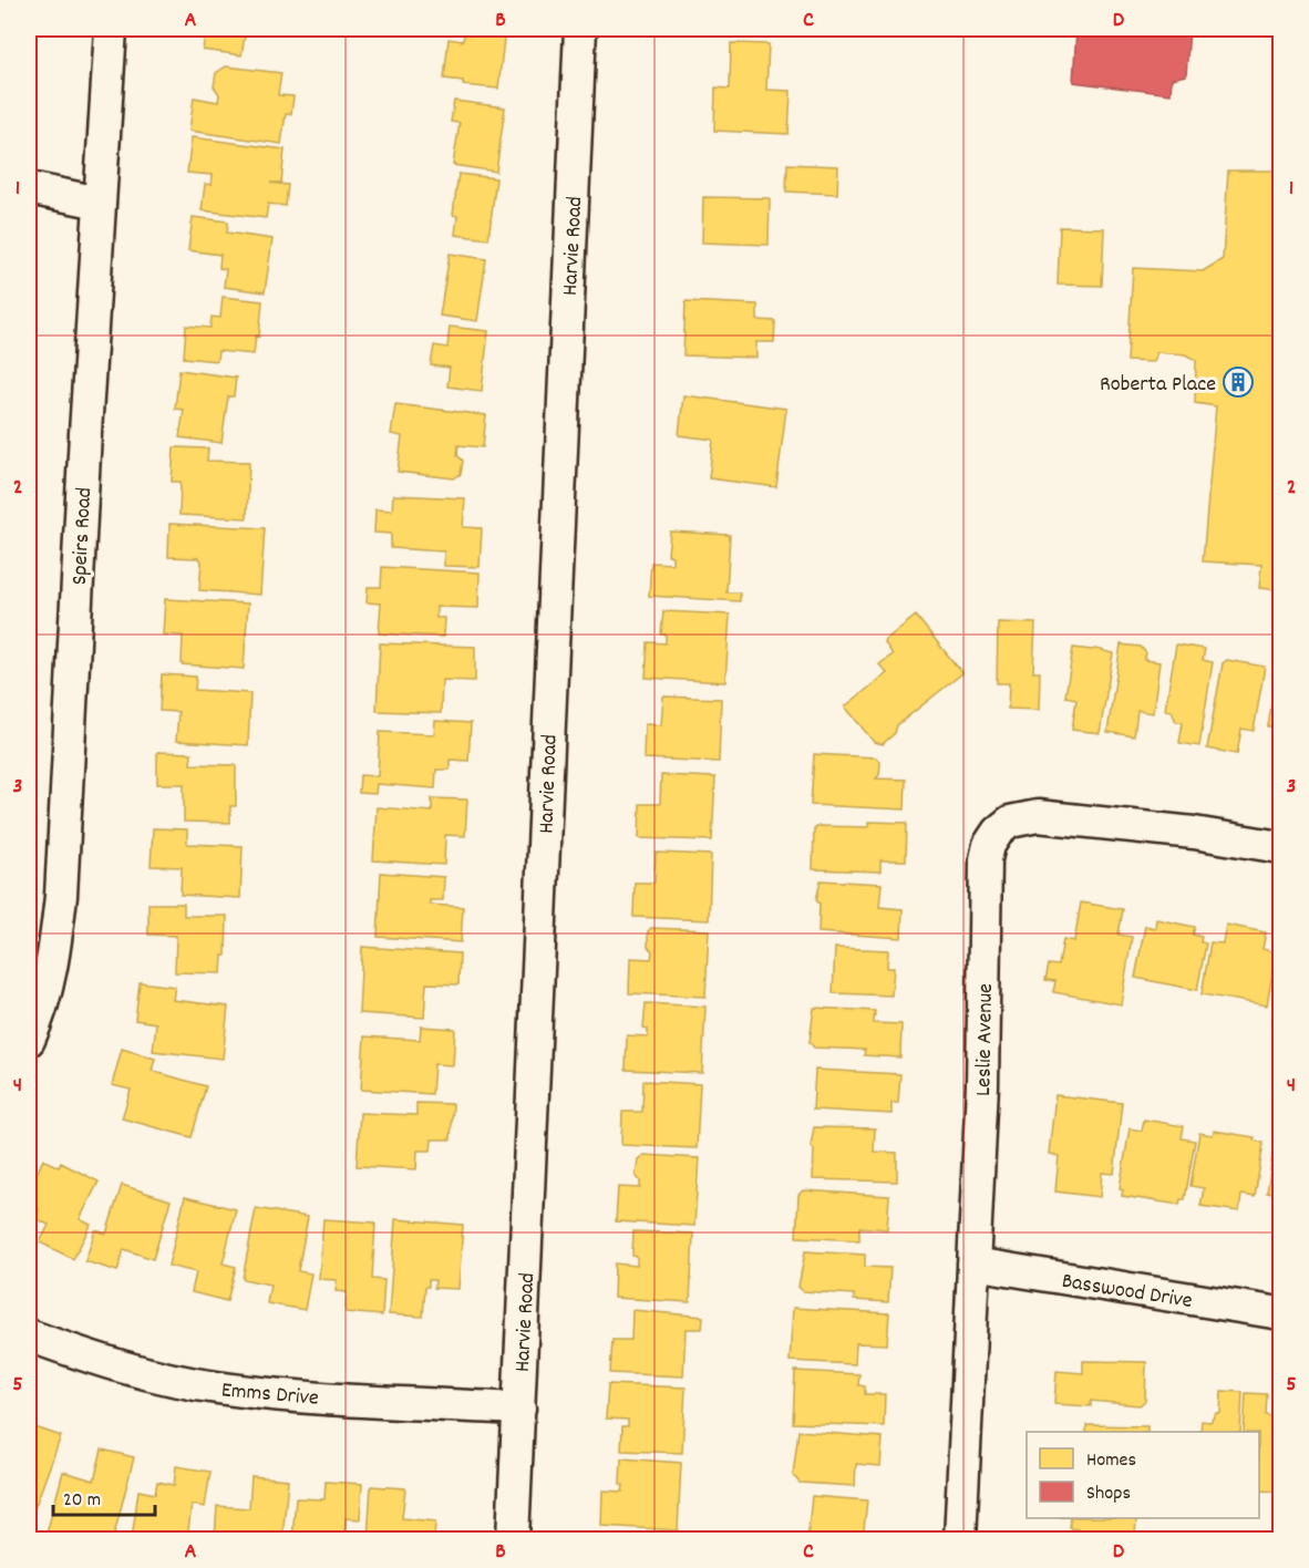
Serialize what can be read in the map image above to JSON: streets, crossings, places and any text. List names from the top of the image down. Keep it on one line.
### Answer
{"streets":{"street":["Harvie Road","Speirs Road","Leslie Avenue","Basswood Drive","Emms Drive"]},"crossings":[["Harvie Road","Emms Drive"],["Leslie Avenue","Basswood Drive"]],"places":{"building":["Roberta Place"]},"legend":["Homes","Shops"],"scale_bar":"20 m","grid":{"columns":["A","B","C","D"],"rows":["1","2","3","4","5"]}}
